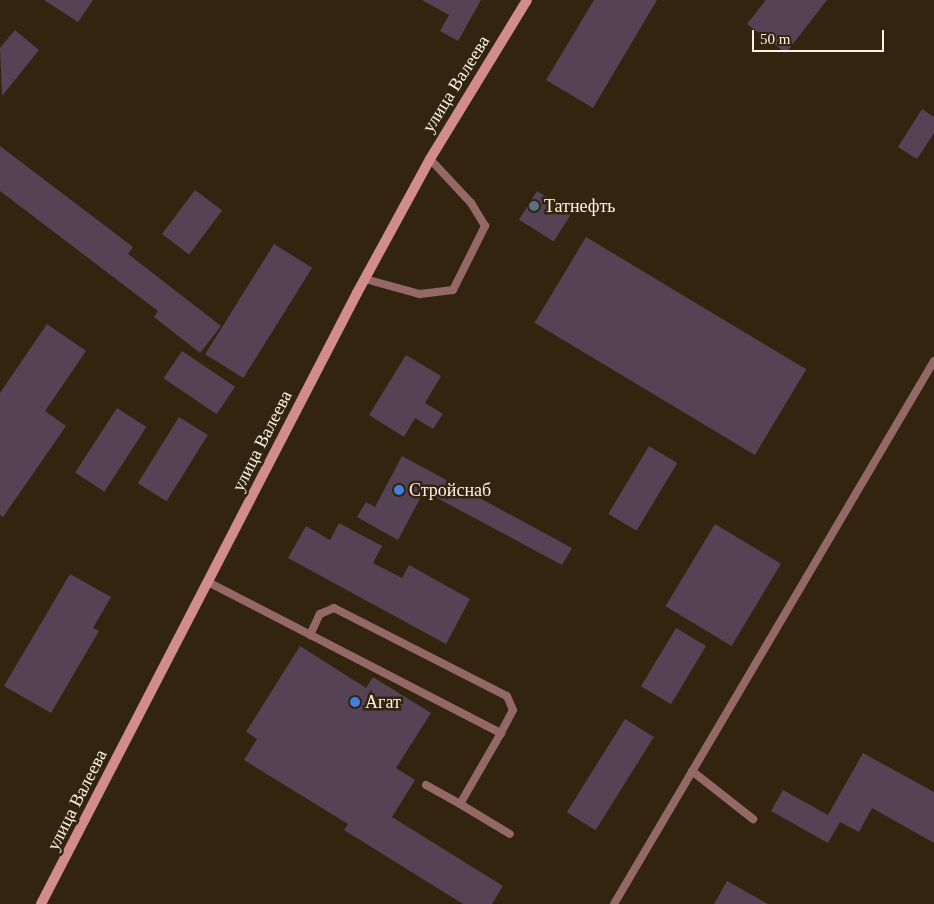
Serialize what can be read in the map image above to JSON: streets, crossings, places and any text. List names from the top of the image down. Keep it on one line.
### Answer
{"streets":{"main road":["улица Валеева"]},"places":["Татнефть","Стройснаб","Агат"],"scale_bar":"50 m"}
